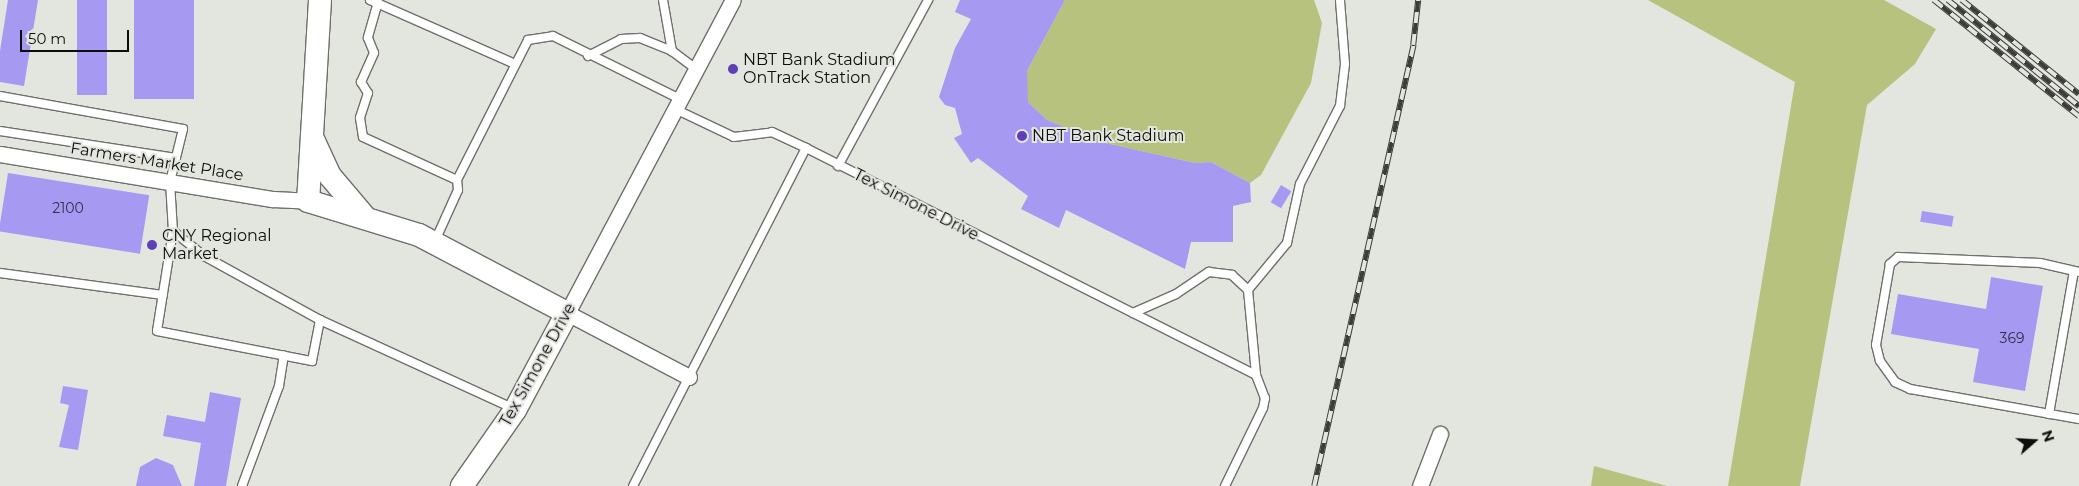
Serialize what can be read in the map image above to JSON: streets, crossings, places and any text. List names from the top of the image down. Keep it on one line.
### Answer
{"streets":{"street":["Farmers Market Place","Tex Simone Drive"]},"places":["NBT Bank Stadium OnTrack Station","NBT Bank Stadium","CNY Regional Market"],"house_numbers":["2100","369"],"scale_bar":"50 m","north":"right"}
